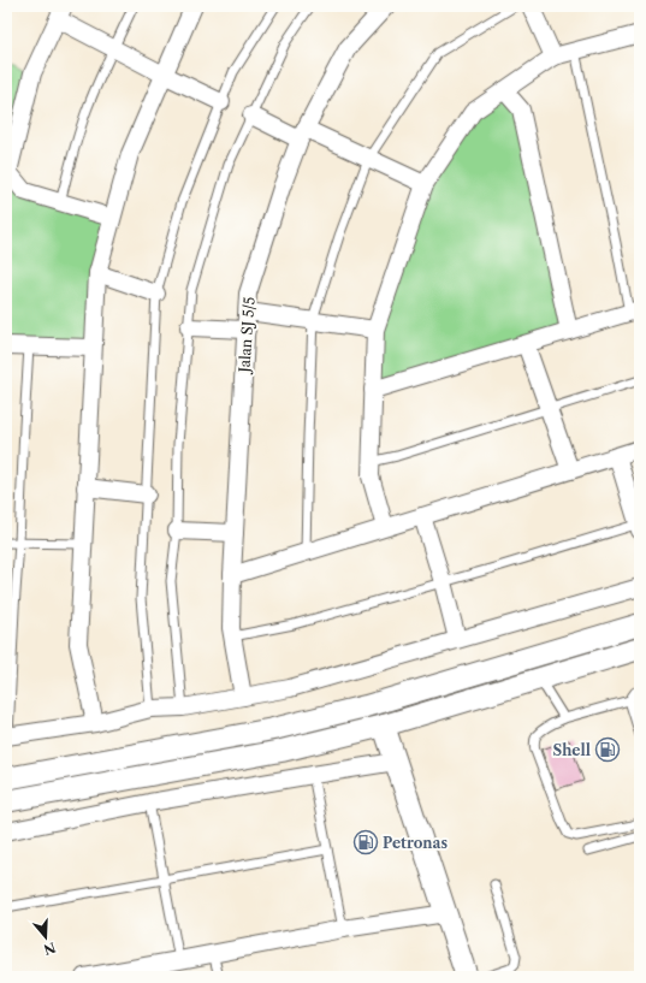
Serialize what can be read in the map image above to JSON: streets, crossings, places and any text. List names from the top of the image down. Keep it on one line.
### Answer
{"streets":{"street":["Jalan SJ 5/5"]},"places":{"fuel station":["Shell","Petronas"]},"north":"bottom"}
